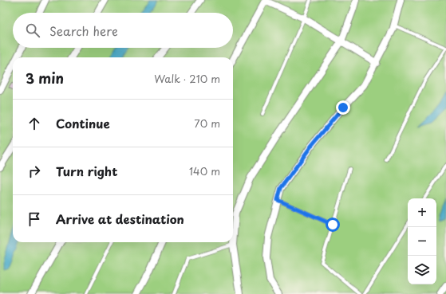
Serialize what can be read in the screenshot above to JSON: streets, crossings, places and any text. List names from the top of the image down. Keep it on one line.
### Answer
{"page":{"search":"Search here","heading":["3 min","Walk · 210 m"],"list":[["Continue","70 m"],["Turn right","140 m"],"Arrive at destination"],"map_buttons":["+","−"]}}
